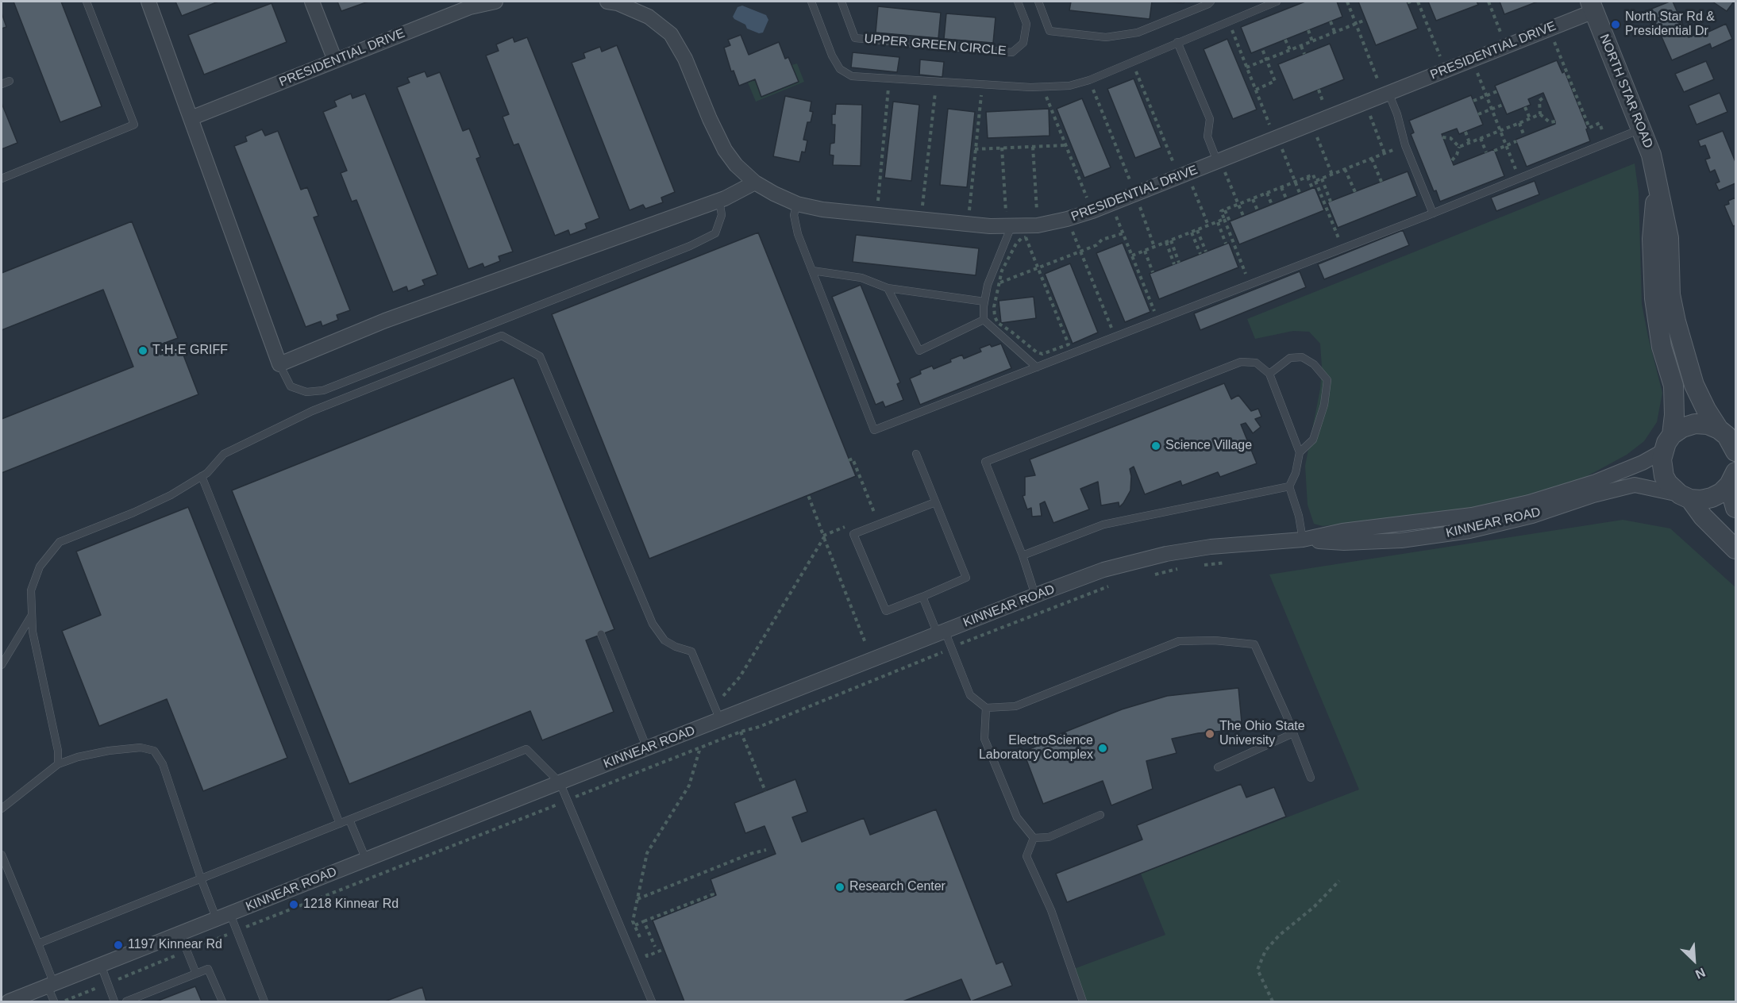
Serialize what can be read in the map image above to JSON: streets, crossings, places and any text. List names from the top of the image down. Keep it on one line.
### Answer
{"streets":{"street":["PRESIDENTIAL DRIVE","NORTH STAR ROAD","KINNEAR ROAD"],"lane":["UPPER GREEN CIRCLE"]},"crossings":[["PRESIDENTIAL DRIVE","NORTH STAR ROAD"]],"places":["North Star Rd & Presidential Dr","T·H·E GRIFF","Science Village","The Ohio State University","ElectroScience Laboratory Complex","Research Center","1218 Kinnear Rd","1197 Kinnear Rd"],"north":"bottom right"}
